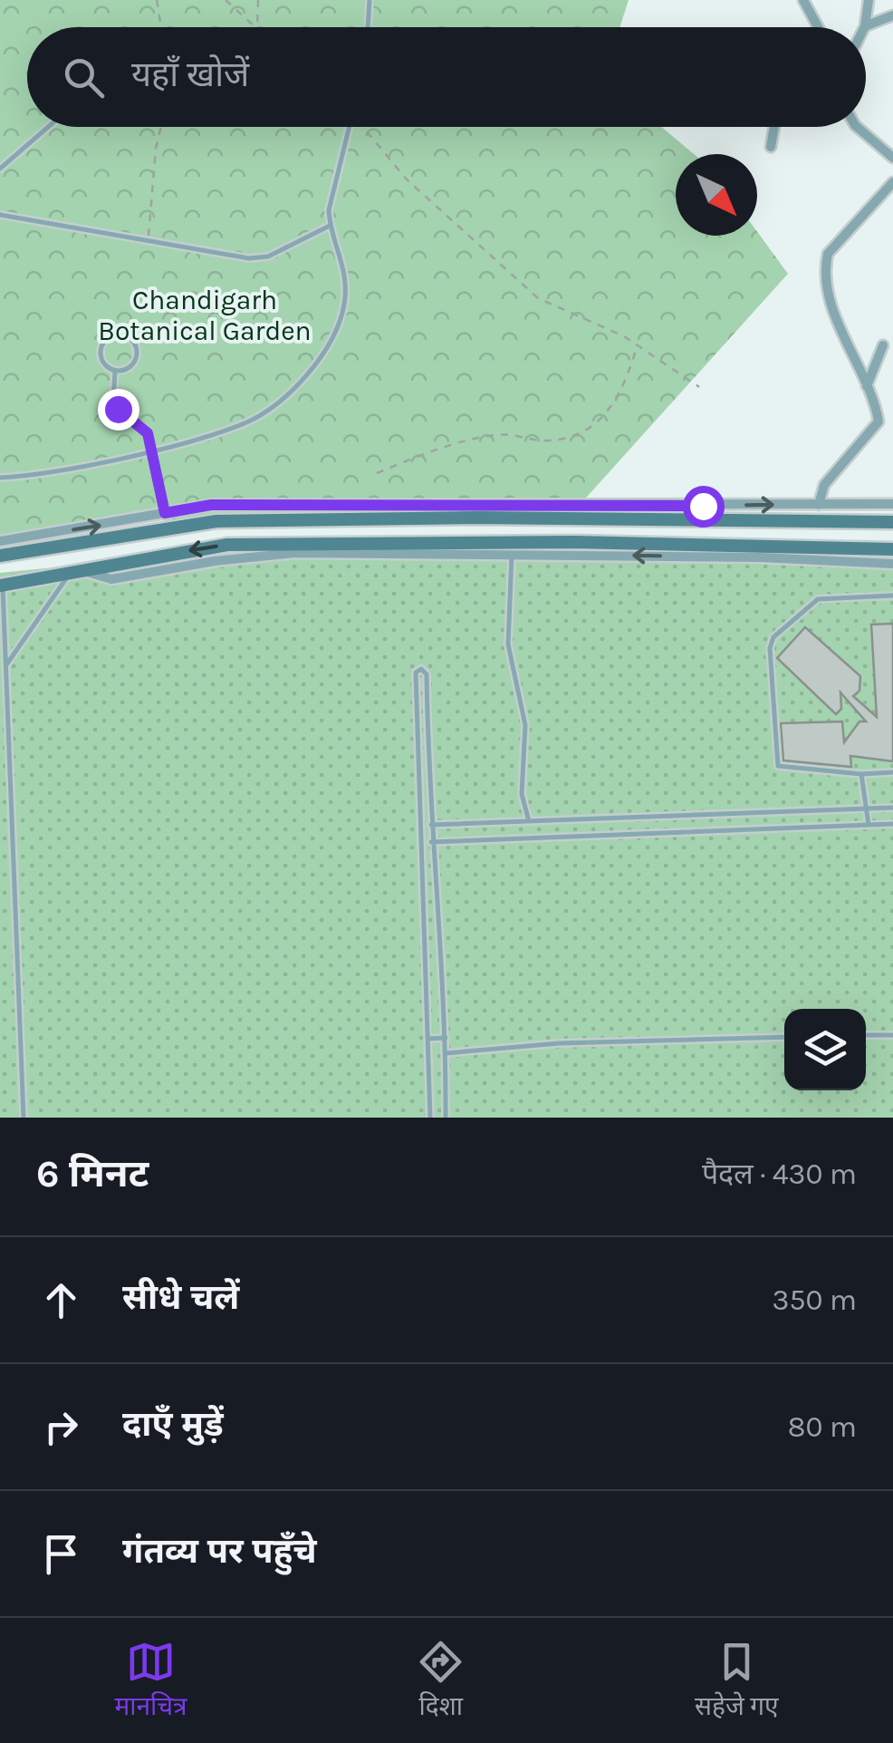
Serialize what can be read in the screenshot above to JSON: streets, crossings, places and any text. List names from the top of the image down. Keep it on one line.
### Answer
{"parks":["Chandigarh Botanical Garden"],"north":"bottom right","page":{"search":"यहाँ खोजें","heading":["6 मिनट","पैदल · 430 m"],"list":[["सीधे चलें","350 m"],["दाएँ मुड़ें","80 m"],"गंतव्य पर पहुँचे"],"nav":["मानचित्र","दिशा","सहेजे गए"]}}
